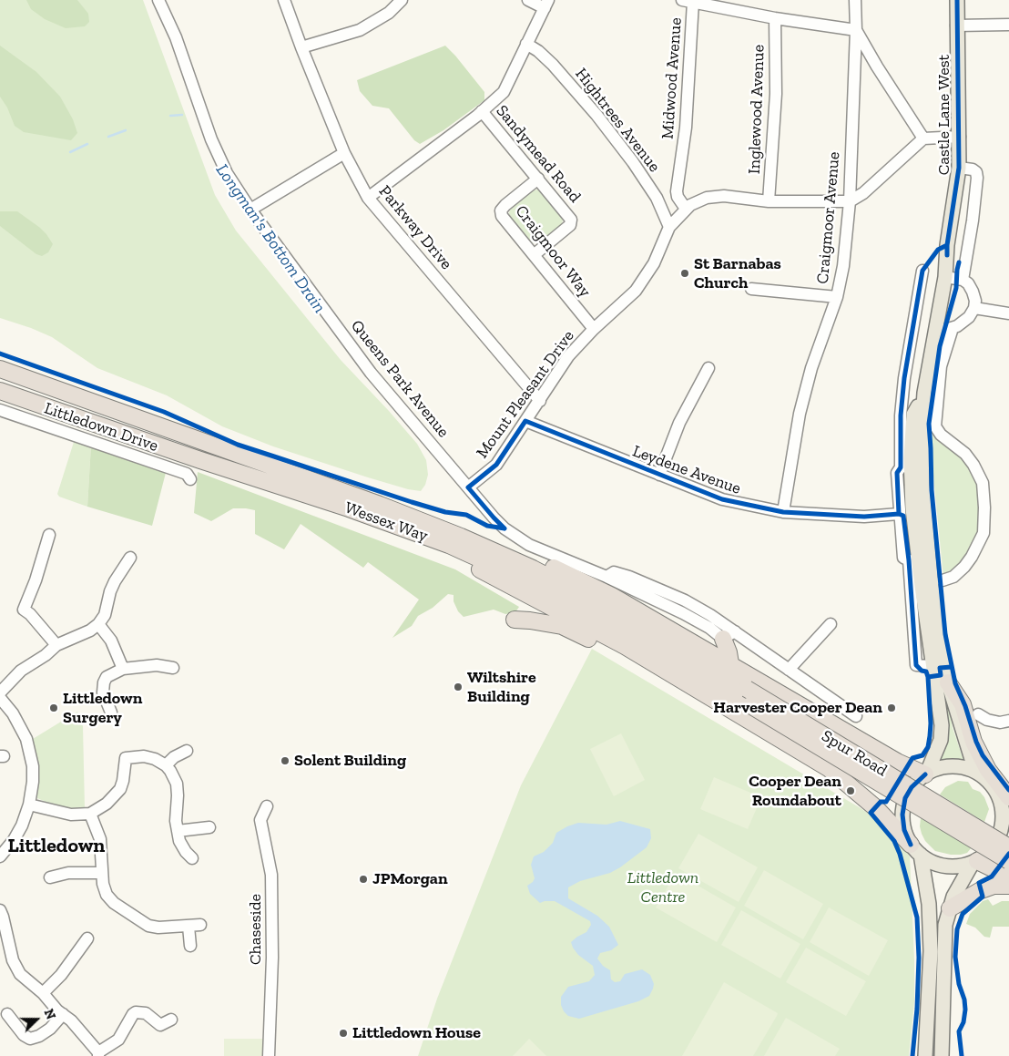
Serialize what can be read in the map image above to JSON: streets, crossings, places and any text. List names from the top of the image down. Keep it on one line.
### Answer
{"streets":{"highway":["Wessex Way","Spur Road"],"main road":["Castle Lane West"],"street":["Midwood Avenue","Inglewood Avenue","Hightrees Avenue","Sandymead Road","Craigmoor Avenue","Parkway Drive","Craigmoor Way","Queens Park Avenue","Mount Pleasant Drive","Littledown Drive","Leydene Avenue","Chaseside"]},"crossings":[["Midwood Avenue","Mount Pleasant Drive"],["Inglewood Avenue","Mount Pleasant Drive"],["Castle Lane West","Leydene Avenue"],["Hightrees Avenue","Mount Pleasant Drive"],["Sandymead Road","Craigmoor Way"],["Craigmoor Avenue","Mount Pleasant Drive"],["Craigmoor Avenue","Leydene Avenue"],["Parkway Drive","Mount Pleasant Drive"],["Craigmoor Way","Mount Pleasant Drive"],["Queens Park Avenue","Mount Pleasant Drive"],["Mount Pleasant Drive","Leydene Avenue"],["Wessex Way","Spur Road"]],"districts":["Littledown"],"water":["Longman's Bottom Drain"],"parks":["Littledown Centre"],"places":["St Barnabas Church","Wiltshire Building","Littledown Surgery","Harvester Cooper Dean","Solent Building","Cooper Dean Roundabout","JPMorgan","Littledown House"],"north":"right"}
